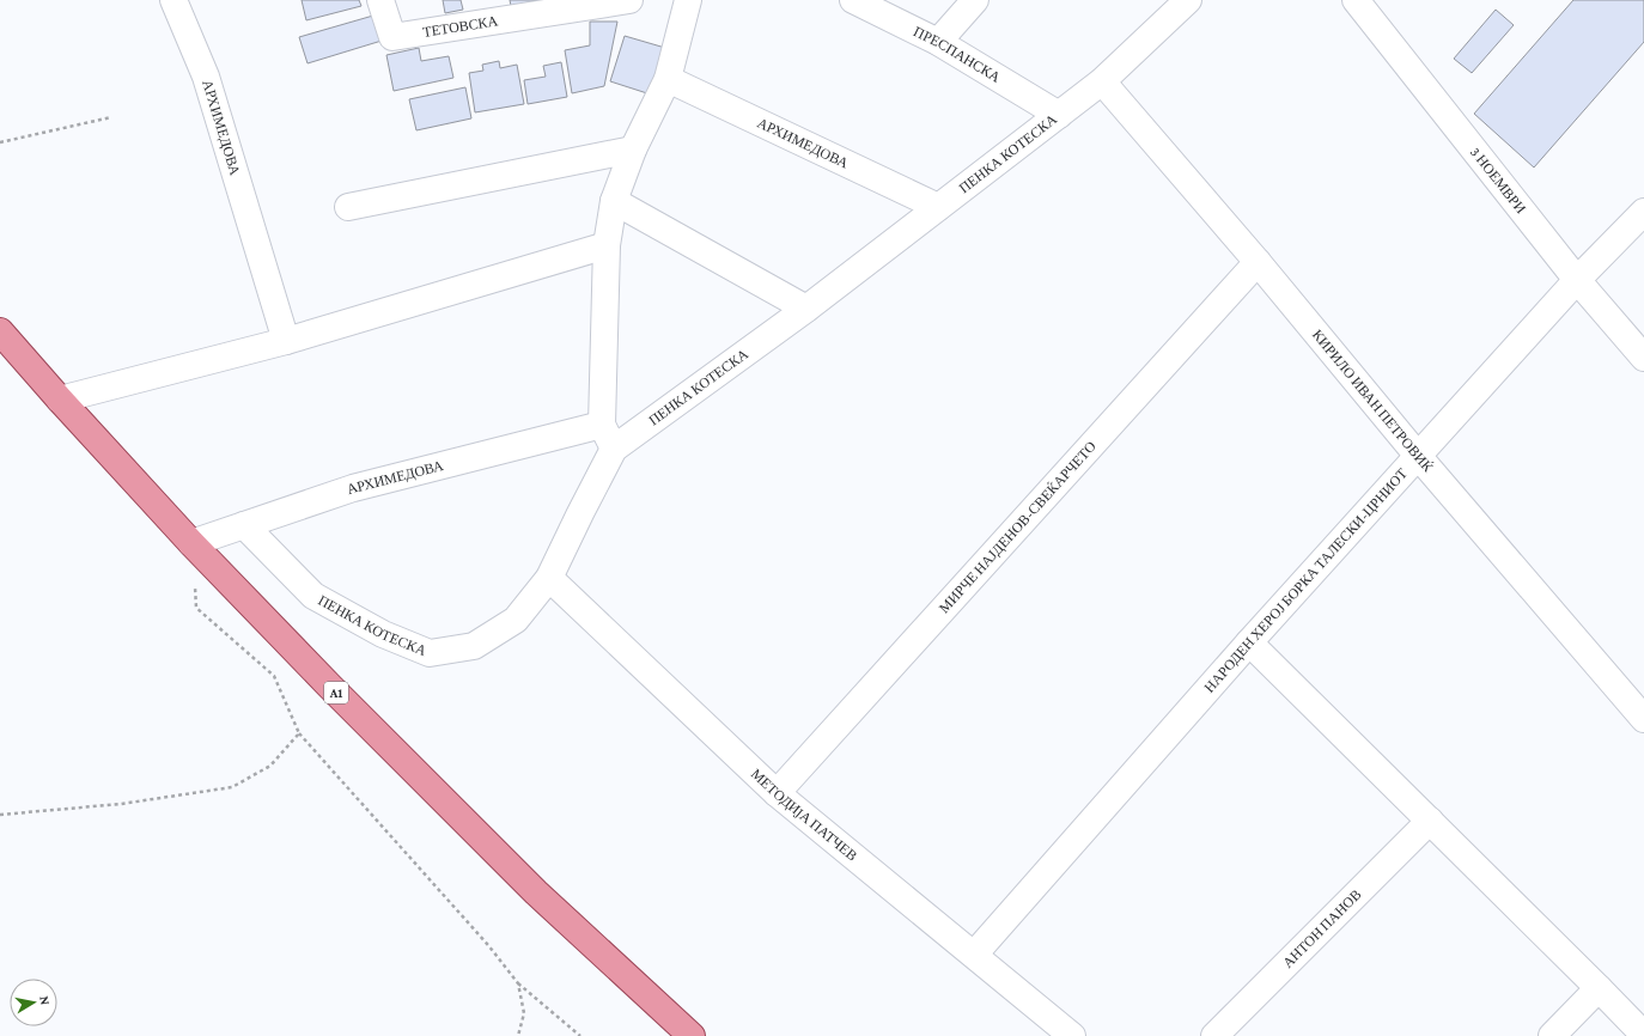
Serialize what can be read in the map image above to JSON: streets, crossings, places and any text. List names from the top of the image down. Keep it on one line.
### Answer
{"streets":{"main road":["A1"],"street":["ТЕТОВСКА","ПРЕСПАНСКА","АРХИМЕДОВА","ПЕНКА КОТЕСКА","3 НОЕМВРИ","КИРИЛО ИВАН ПЕТРОВИЌ","МИРЧЕ НАЈДЕНОВ-СВЕЌАРЧЕТО","НАРОДЕН ХЕРОЈ БОРКА ТАЛЕСКИ-ЦРНИОТ","МЕТОДИJА ПАТЧЕВ","АНТОН ПАНОВ"]},"crossings":[["ПРЕСПАНСКА","ПЕНКА КОТЕСКА"],["АРХИМЕДОВА","ПЕНКА КОТЕСКА"],["АРХИМЕДОВА","A1"],["ПЕНКА КОТЕСКА","КИРИЛО ИВАН ПЕТРОВИЌ"],["ПЕНКА КОТЕСКА","МЕТОДИJА ПАТЧЕВ"],["3 НОЕМВРИ","НАРОДЕН ХЕРОЈ БОРКА ТАЛЕСКИ-ЦРНИОТ"],["КИРИЛО ИВАН ПЕТРОВИЌ","МИРЧЕ НАЈДЕНОВ-СВЕЌАРЧЕТО"],["КИРИЛО ИВАН ПЕТРОВИЌ","НАРОДЕН ХЕРОЈ БОРКА ТАЛЕСКИ-ЦРНИОТ"],["МИРЧЕ НАЈДЕНОВ-СВЕЌАРЧЕТО","МЕТОДИJА ПАТЧЕВ"],["НАРОДЕН ХЕРОЈ БОРКА ТАЛЕСКИ-ЦРНИОТ","МЕТОДИJА ПАТЧЕВ"]],"north":"right"}
